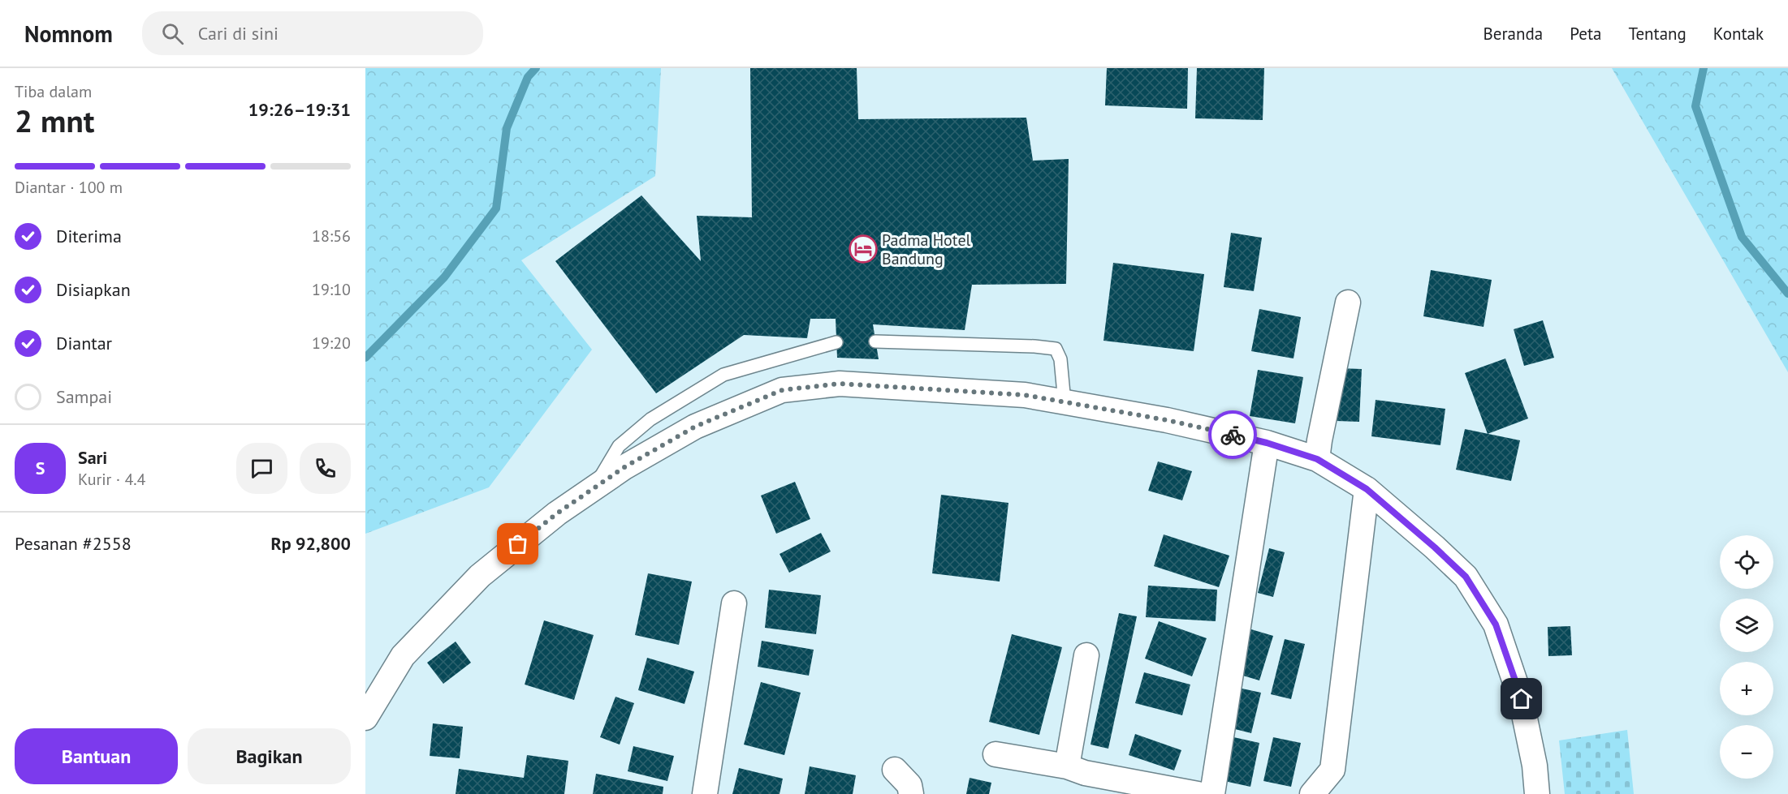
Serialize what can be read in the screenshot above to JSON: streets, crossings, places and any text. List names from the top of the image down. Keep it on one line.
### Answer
{"places":{"hotel":["Padma Hotel Bandung"]},"page":{"header":"Nomnom","search":"Cari di sini","nav":["Beranda","Peta","Tentang","Kontak"],"heading":["2 mnt","Tiba dalam","19:26–19:31"],"panel":["Sari","Kurir · 4.4","Pesanan #2558","Rp 92,800"],"bar":"Diantar · 100 m","list":[["Diterima","18:56"],["Disiapkan","19:10"],["Diantar","19:20"],"Sampai"],"round":"S","map_buttons":["+","−"],"buttons":["Bantuan","Bagikan"]}}
